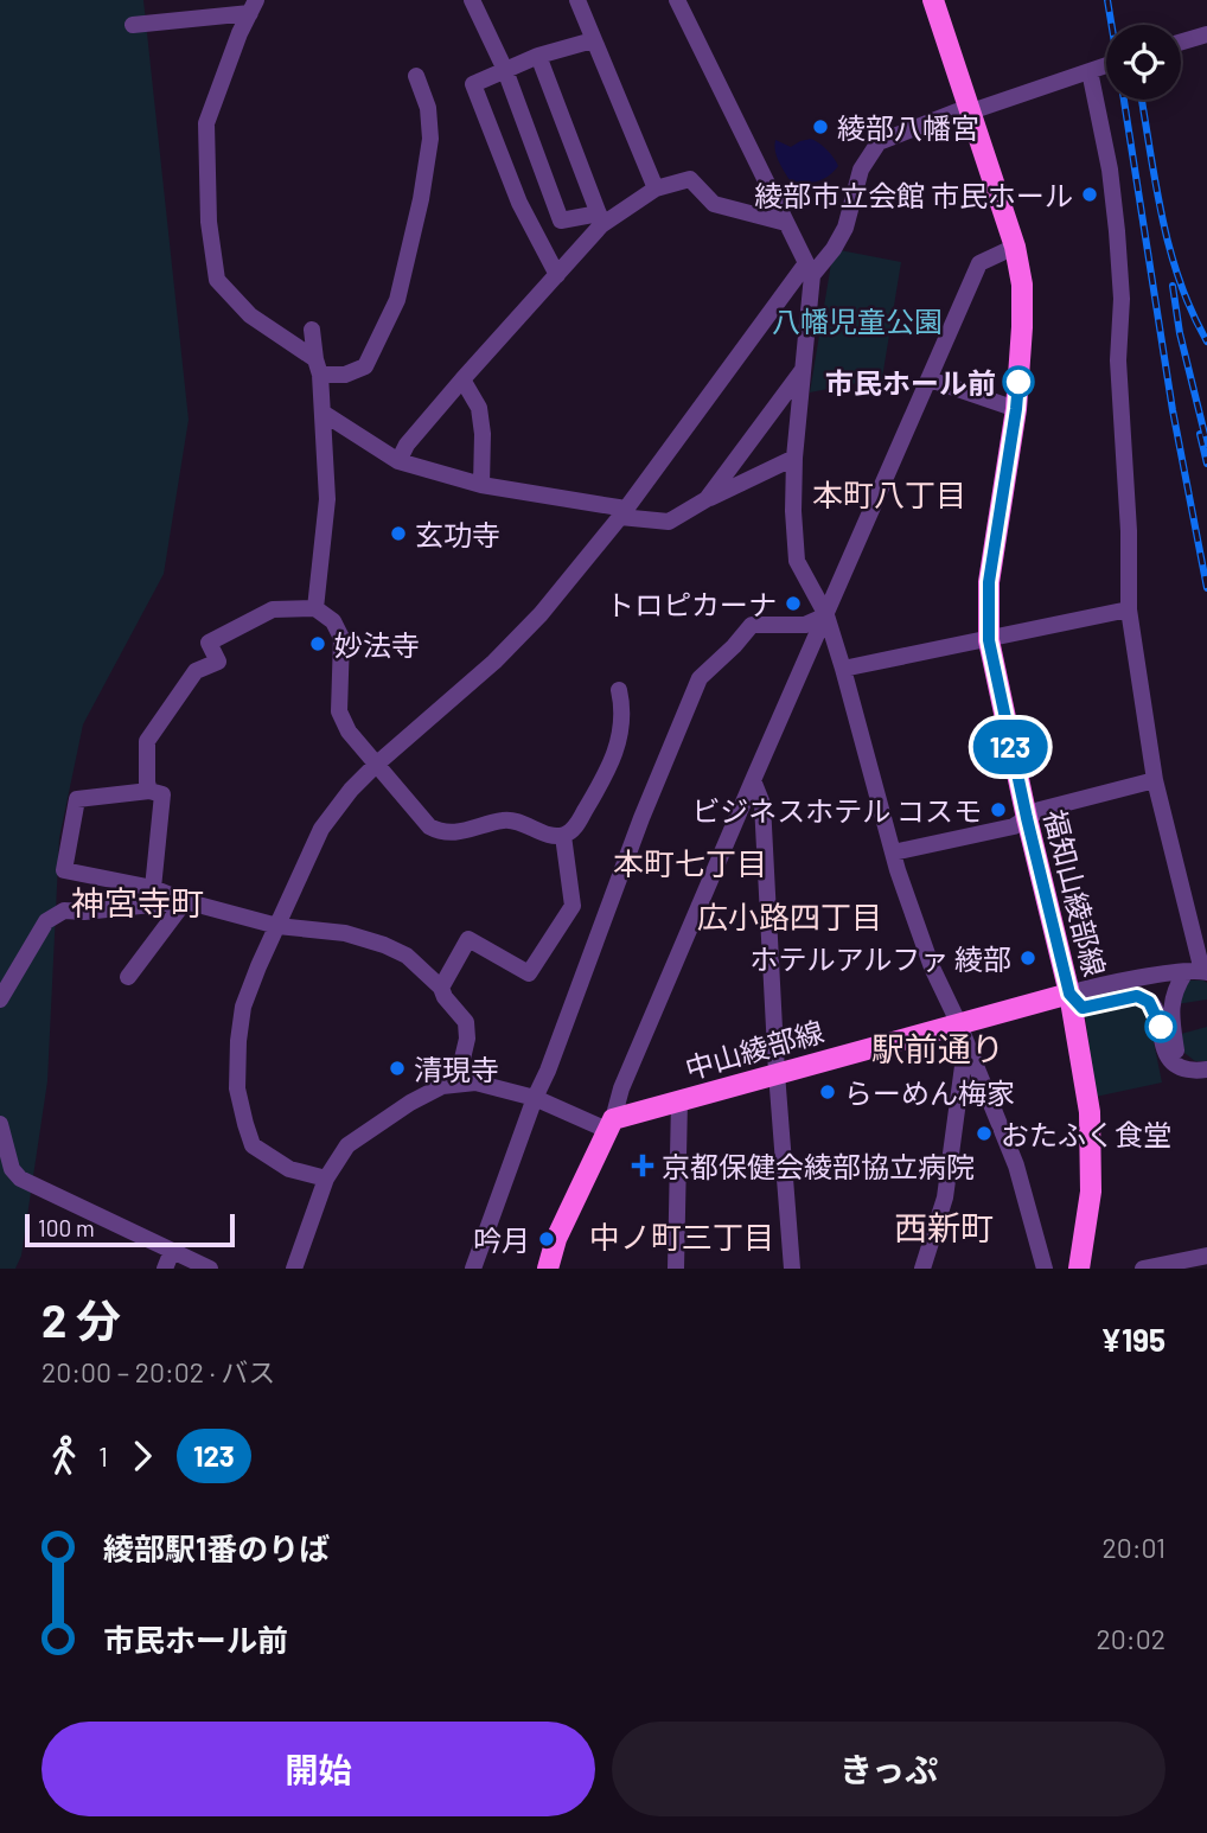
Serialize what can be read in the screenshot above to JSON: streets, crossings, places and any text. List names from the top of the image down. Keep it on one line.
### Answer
{"streets":{"main road":["福知山綾部線","中山綾部線"]},"crossings":[["福知山綾部線","中山綾部線"]],"districts":["本町八丁目","本町七丁目","神宮寺町","広小路四丁目","駅前通り","西新町","中ノ町三丁目"],"parks":["八幡児童公園"],"places":{"other":["綾部八幡宮","綾部市立会館 市民ホール","市民ホール前","玄功寺","トロピカーナ","妙法寺","ビジネスホテル コスモ","ホテルアルファ 綾部","清現寺","らーめん梅家","おたふく食堂","吟月"],"health":["京都保健会綾部協立病院"]},"lines":["bus line 123"],"scale_bar":"100 m","page":{"on_map":"123","scale":"100 m","heading":["2 分","20:00 – 20:02 · バス","¥195"],"legs":["1","123"],"list":[{"name":"綾部駅1番のりば","value":"20:01"},{"name":"市民ホール前","value":"20:02"}],"buttons":["開始","きっぷ"]}}
